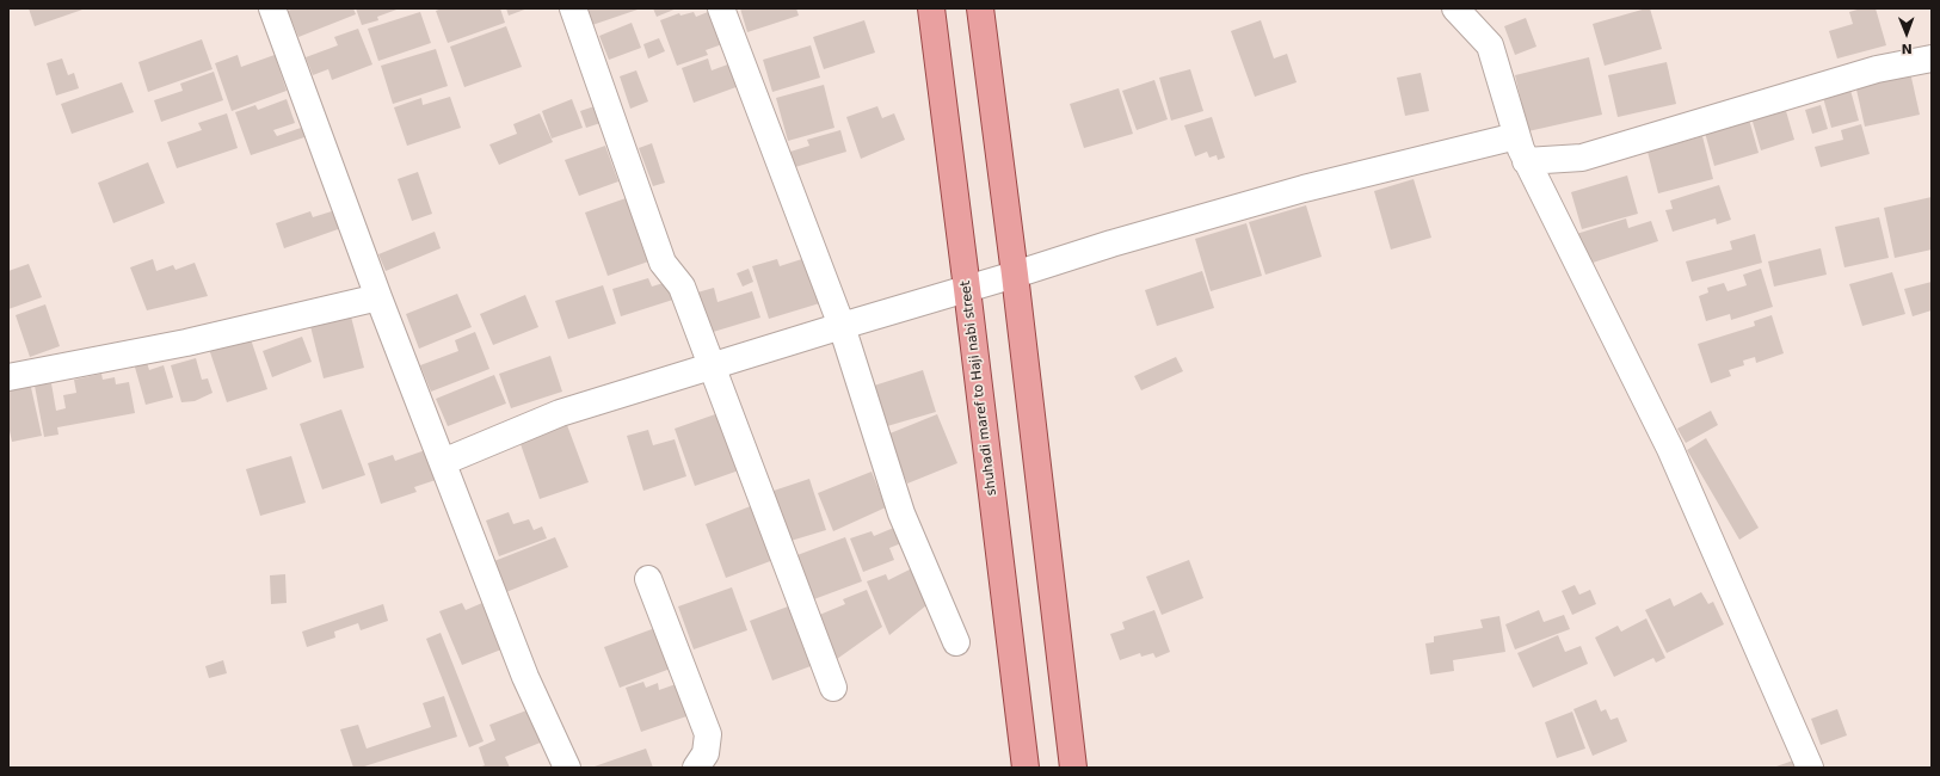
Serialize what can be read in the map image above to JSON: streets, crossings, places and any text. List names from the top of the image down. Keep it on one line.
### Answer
{"streets":{"main road":["shuhadi maref to Haji nabi street"]},"north":"bottom"}
